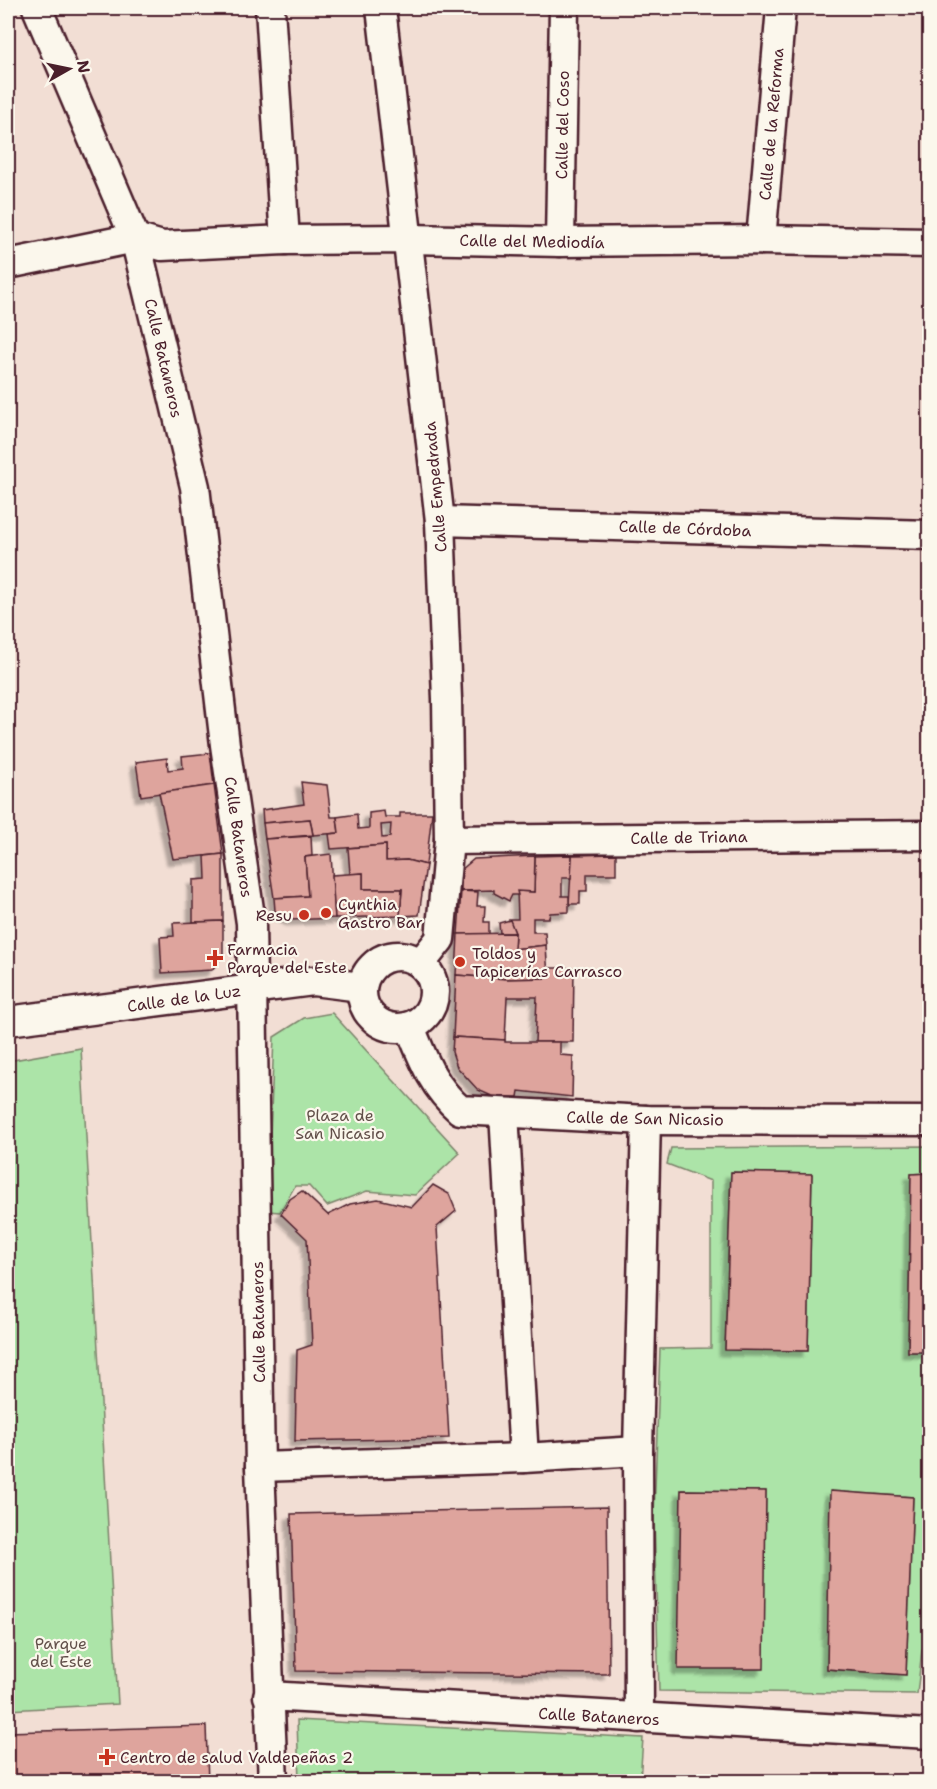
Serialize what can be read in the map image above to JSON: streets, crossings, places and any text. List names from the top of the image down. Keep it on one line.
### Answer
{"streets":{"street":["Calle de la Reforma","Calle del Coso","Calle del Mediodía","Calle Bataneros","Calle Empedrada","Calle de Córdoba","Calle de Triana","Calle de la Luz","Calle de San Nicasio"]},"crossings":[["Calle de la Reforma","Calle del Mediodía"],["Calle del Coso","Calle del Mediodía"],["Calle del Mediodía","Calle Bataneros"],["Calle del Mediodía","Calle Empedrada"],["Calle Bataneros","Calle de la Luz"],["Calle Empedrada","Calle de Córdoba"],["Calle Empedrada","Calle de Triana"],["Calle Empedrada","Calle de la Luz"],["Calle Empedrada","Calle de San Nicasio"],["Calle de la Luz","Calle de San Nicasio"]],"parks":["Plaza de San Nicasio","Parque del Este"],"places":{"other":["Cynthia Gastro Bar","Resu","Toldos y Tapicerías Carrasco"],"health":["Farmacia Parque del Este","Centro de salud Valdepeñas 2"]},"north":"right"}
